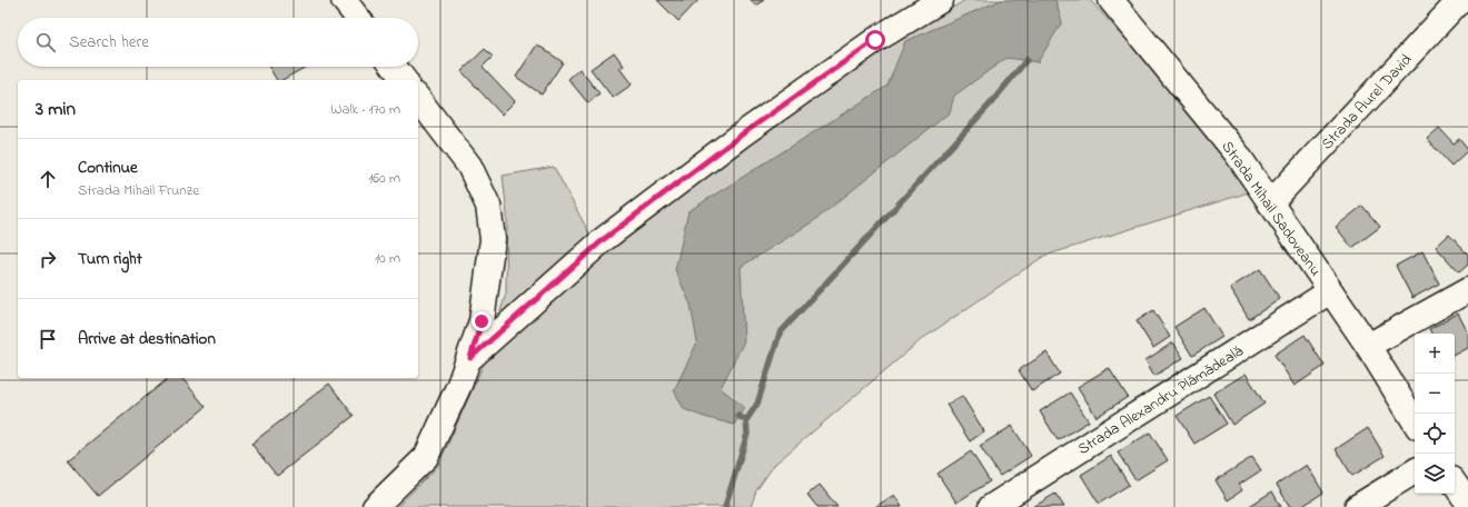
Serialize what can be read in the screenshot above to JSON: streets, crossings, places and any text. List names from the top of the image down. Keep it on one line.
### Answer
{"streets":{"street":["Strada Aurel David","Strada Mihail Sadoveanu","Strada Alexandru Plămădeală"]},"crossings":[["Strada Aurel David","Strada Mihail Sadoveanu"],["Strada Mihail Sadoveanu","Strada Alexandru Plămădeală"]],"page":{"search":"Search here","heading":["3 min","Walk · 170 m"],"list":[["Continue","Strada Mihail Frunze","160 m"],["Turn right","10 m"],"Arrive at destination"],"map_buttons":["+","−"]}}
